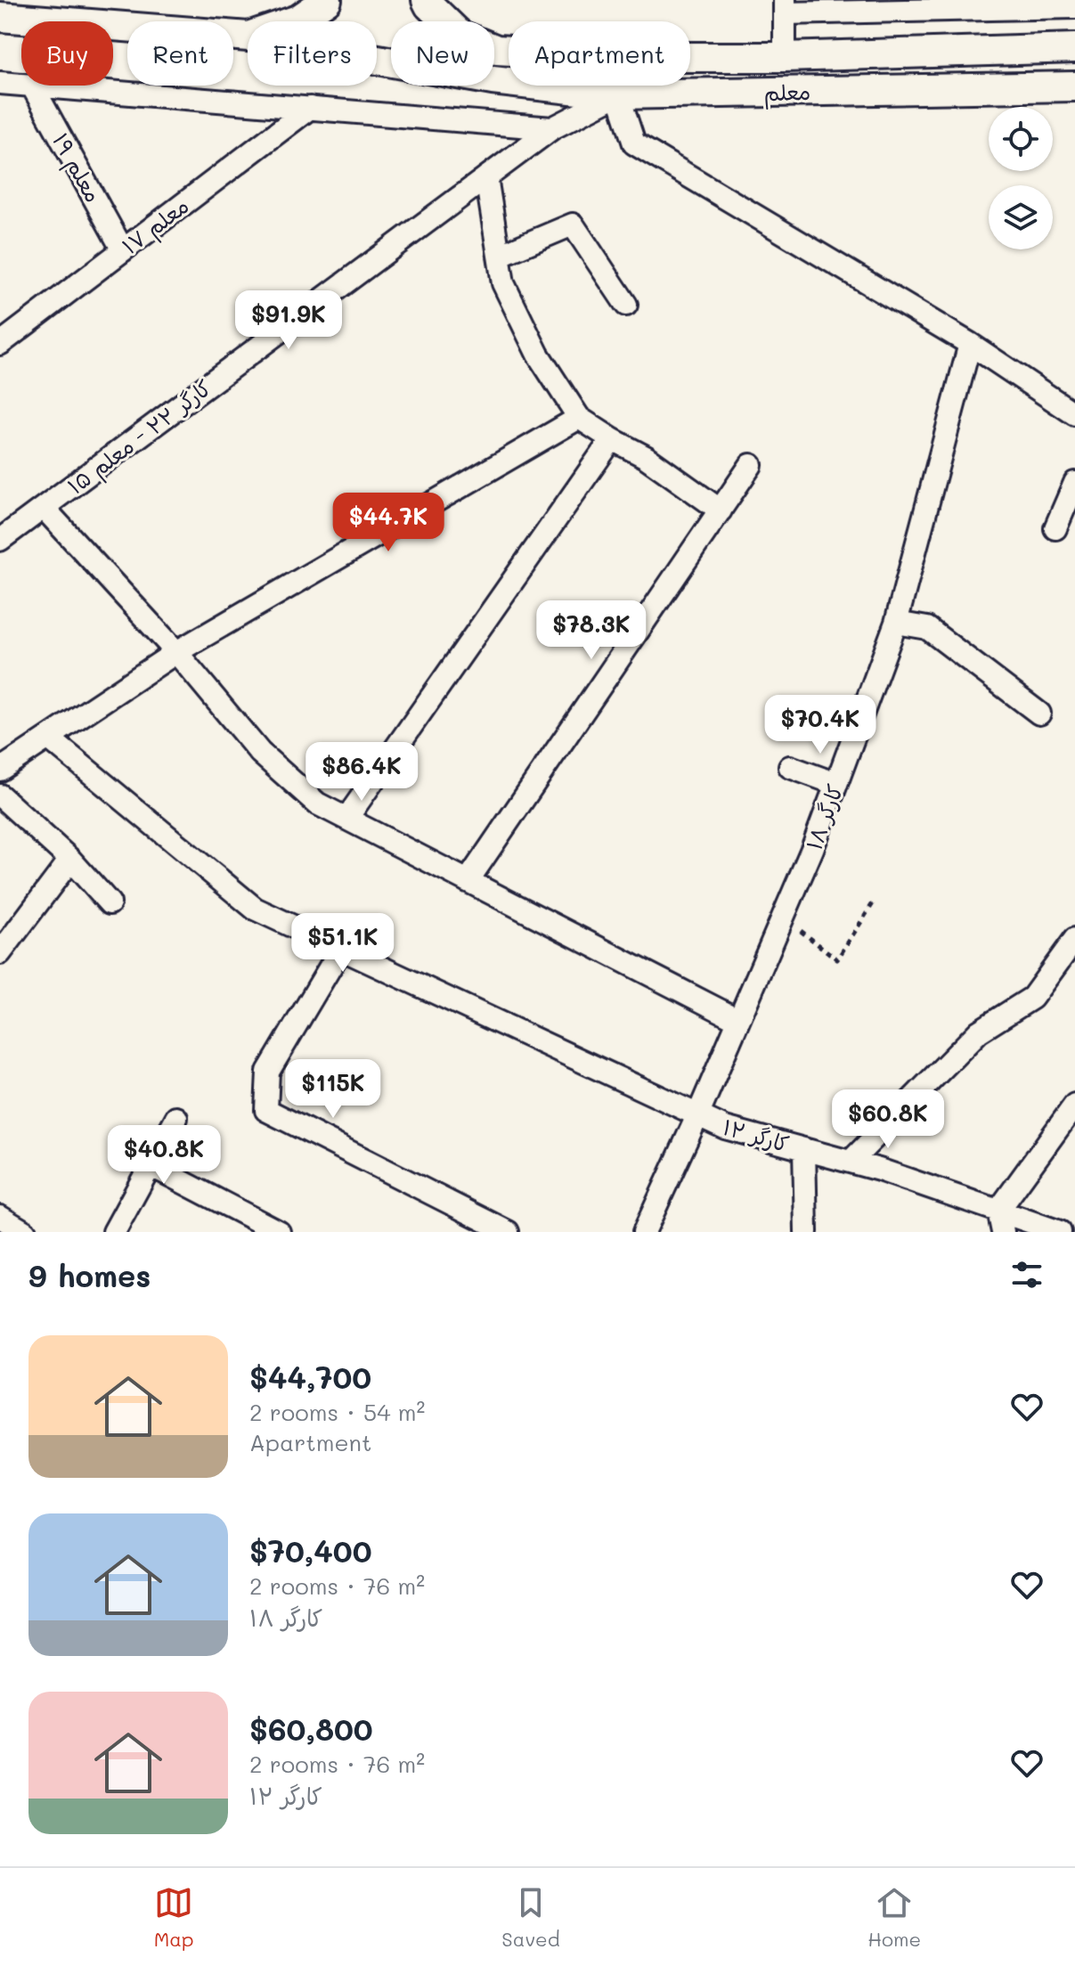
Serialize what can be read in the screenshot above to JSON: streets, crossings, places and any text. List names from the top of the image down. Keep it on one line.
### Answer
{"streets":{"main road":["معلم"],"street":["معلم ۱۹","معلم ۱۷","کارگر ۲۲ - معلم ۱۵","کارگر ۱۸","کارگر ۱۲"]},"crossings":[["معلم","کارگر ۲۲ - معلم ۱۵"],["معلم ۱۹","معلم ۱۷"],["کارگر ۱۸","کارگر ۱۲"]],"page":{"chip":["Buy","Rent","Filters","New","Apartment"],"price":["$91.9K","$44.7K","$78.3K","$70.4K","$86.4K","$51.1K","$115K","$60.8K","$40.8K"],"heading":"9 homes","list":[{"name":"$44,700","note":"2 rooms · 54 m² · Apartment"},{"name":"$70,400","note":"2 rooms · 76 m² · کارگر ۱۸"},{"name":"$60,800","note":"2 rooms · 76 m² · کارگر ۱۲"}],"tabs":["Map","Saved","Home"]}}
